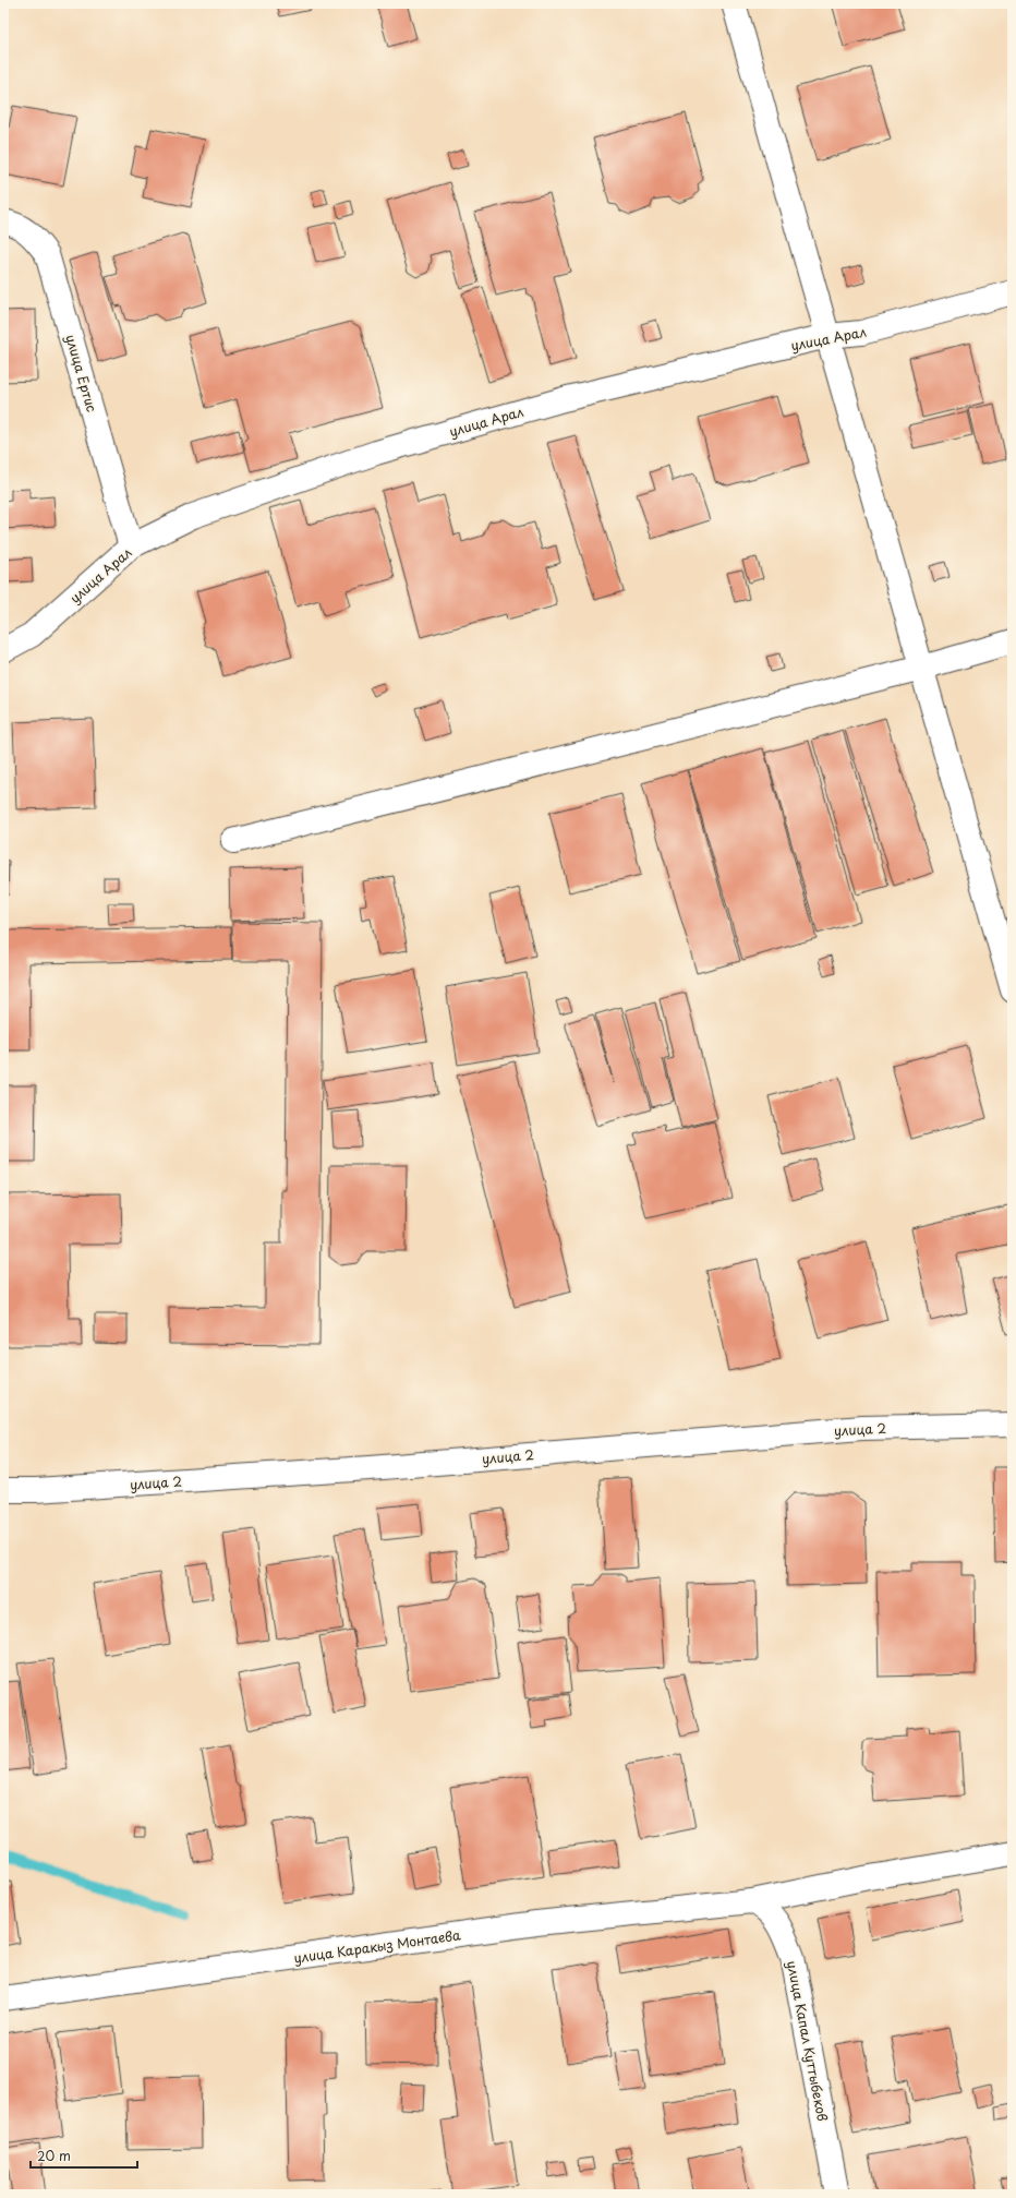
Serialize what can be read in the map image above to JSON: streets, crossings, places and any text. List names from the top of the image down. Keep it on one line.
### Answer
{"streets":{"street":["улица Арал","улица Ертис","улица 2","улица Каракыз Монтаева","улица Капал Куттыбеков"]},"crossings":[["улица Арал","улица Ертис"],["улица Каракыз Монтаева","улица Капал Куттыбеков"]],"scale_bar":"20 m"}
